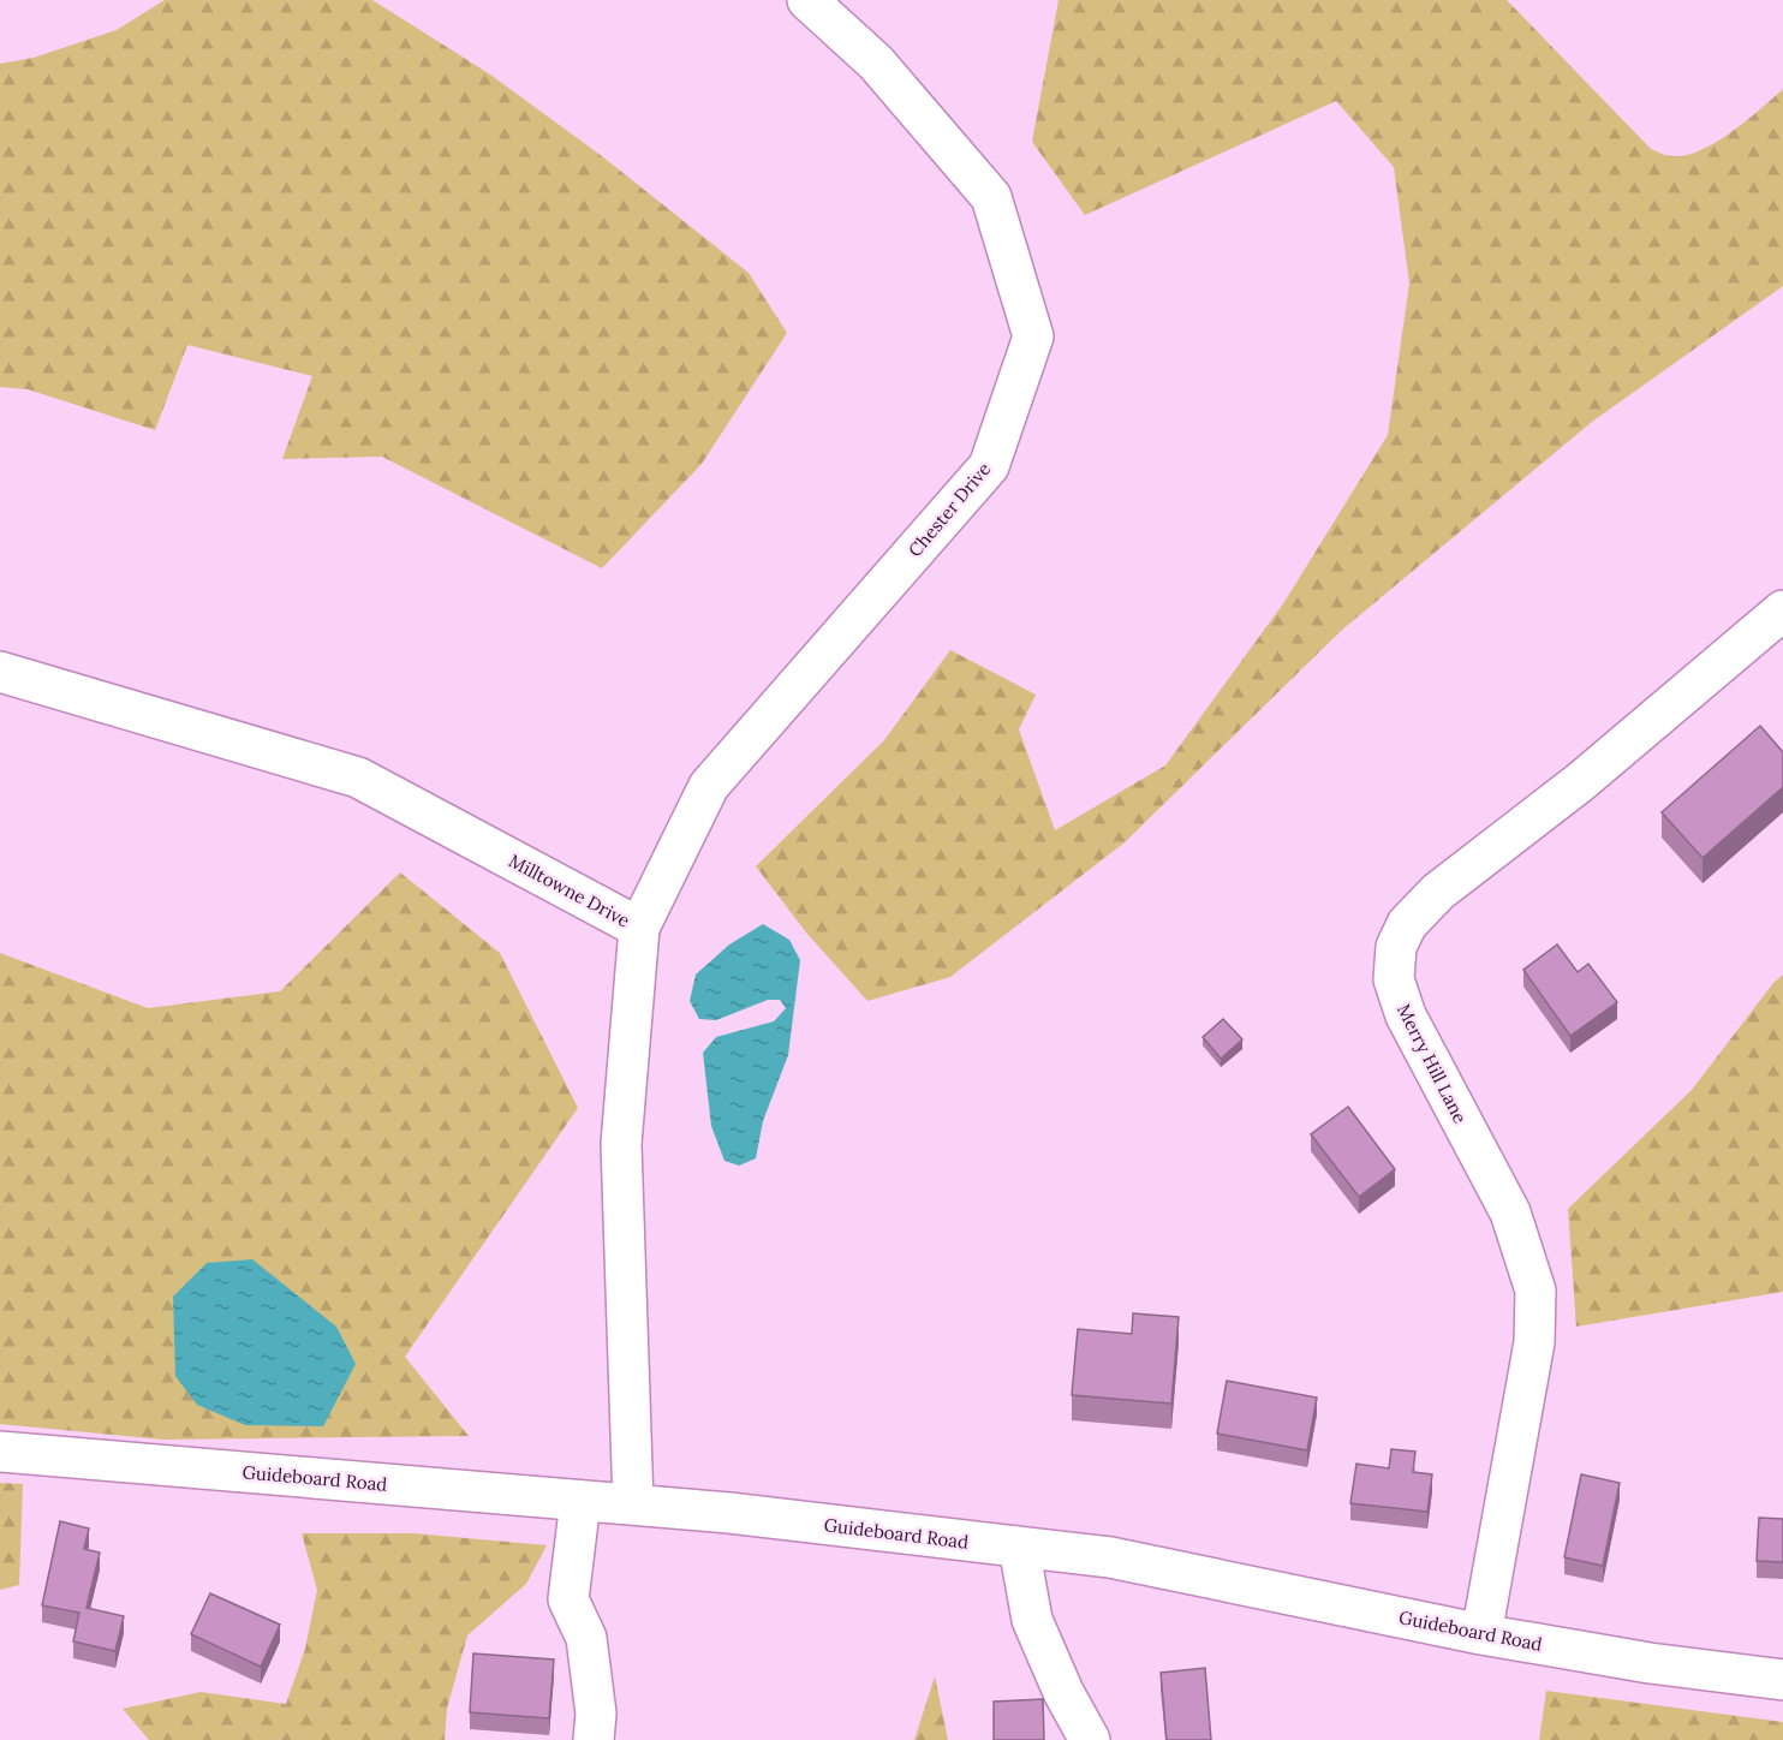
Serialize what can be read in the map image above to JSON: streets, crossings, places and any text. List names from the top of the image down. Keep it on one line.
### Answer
{"streets":{"street":["Chester Drive","Milltowne Drive","Merry Hill Lane","Guideboard Road"]},"crossings":[["Chester Drive","Milltowne Drive"],["Milltowne Drive","Guideboard Road"],["Merry Hill Lane","Guideboard Road"]]}
